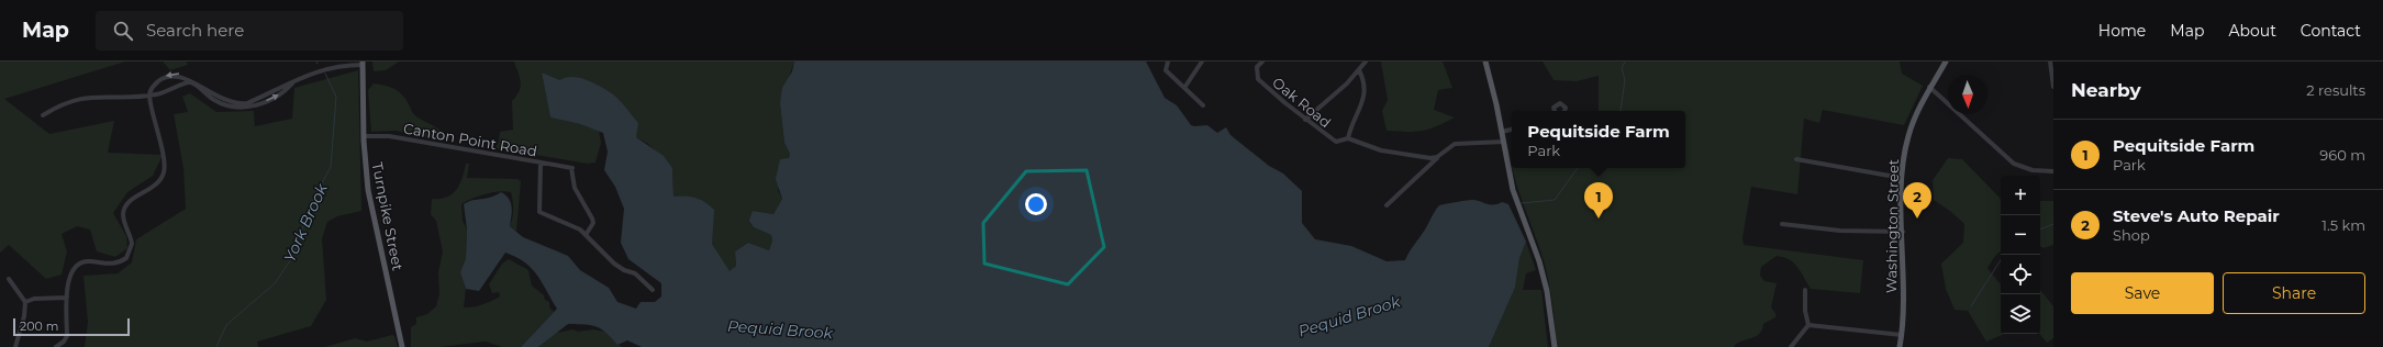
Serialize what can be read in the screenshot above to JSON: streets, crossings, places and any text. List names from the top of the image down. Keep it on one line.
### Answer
{"streets":{"main road":["Turnpike Street","Washington Street"],"street":["Oak Road","Canton Point Road"]},"crossings":[["Canton Point Road","Turnpike Street"]],"water":["York Brook","Pequid Brook"],"scale_bar":"200 m","north":"bottom","page":{"header":"Map","search":"Search here","nav":["Home","Map","About","Contact"],"heading":["Nearby","2 results"],"popup":["Pequitside Farm","Park"],"list":[{"mark":"1","name":"Pequitside Farm","note":"Park","value":"960 m"},{"mark":"2","name":"Steve's Auto Repair","note":"Shop","value":"1.5 km"}],"map_buttons":["+","−"],"pins":["1","2"],"buttons":["Save","Share"],"scale":"200 m"}}
